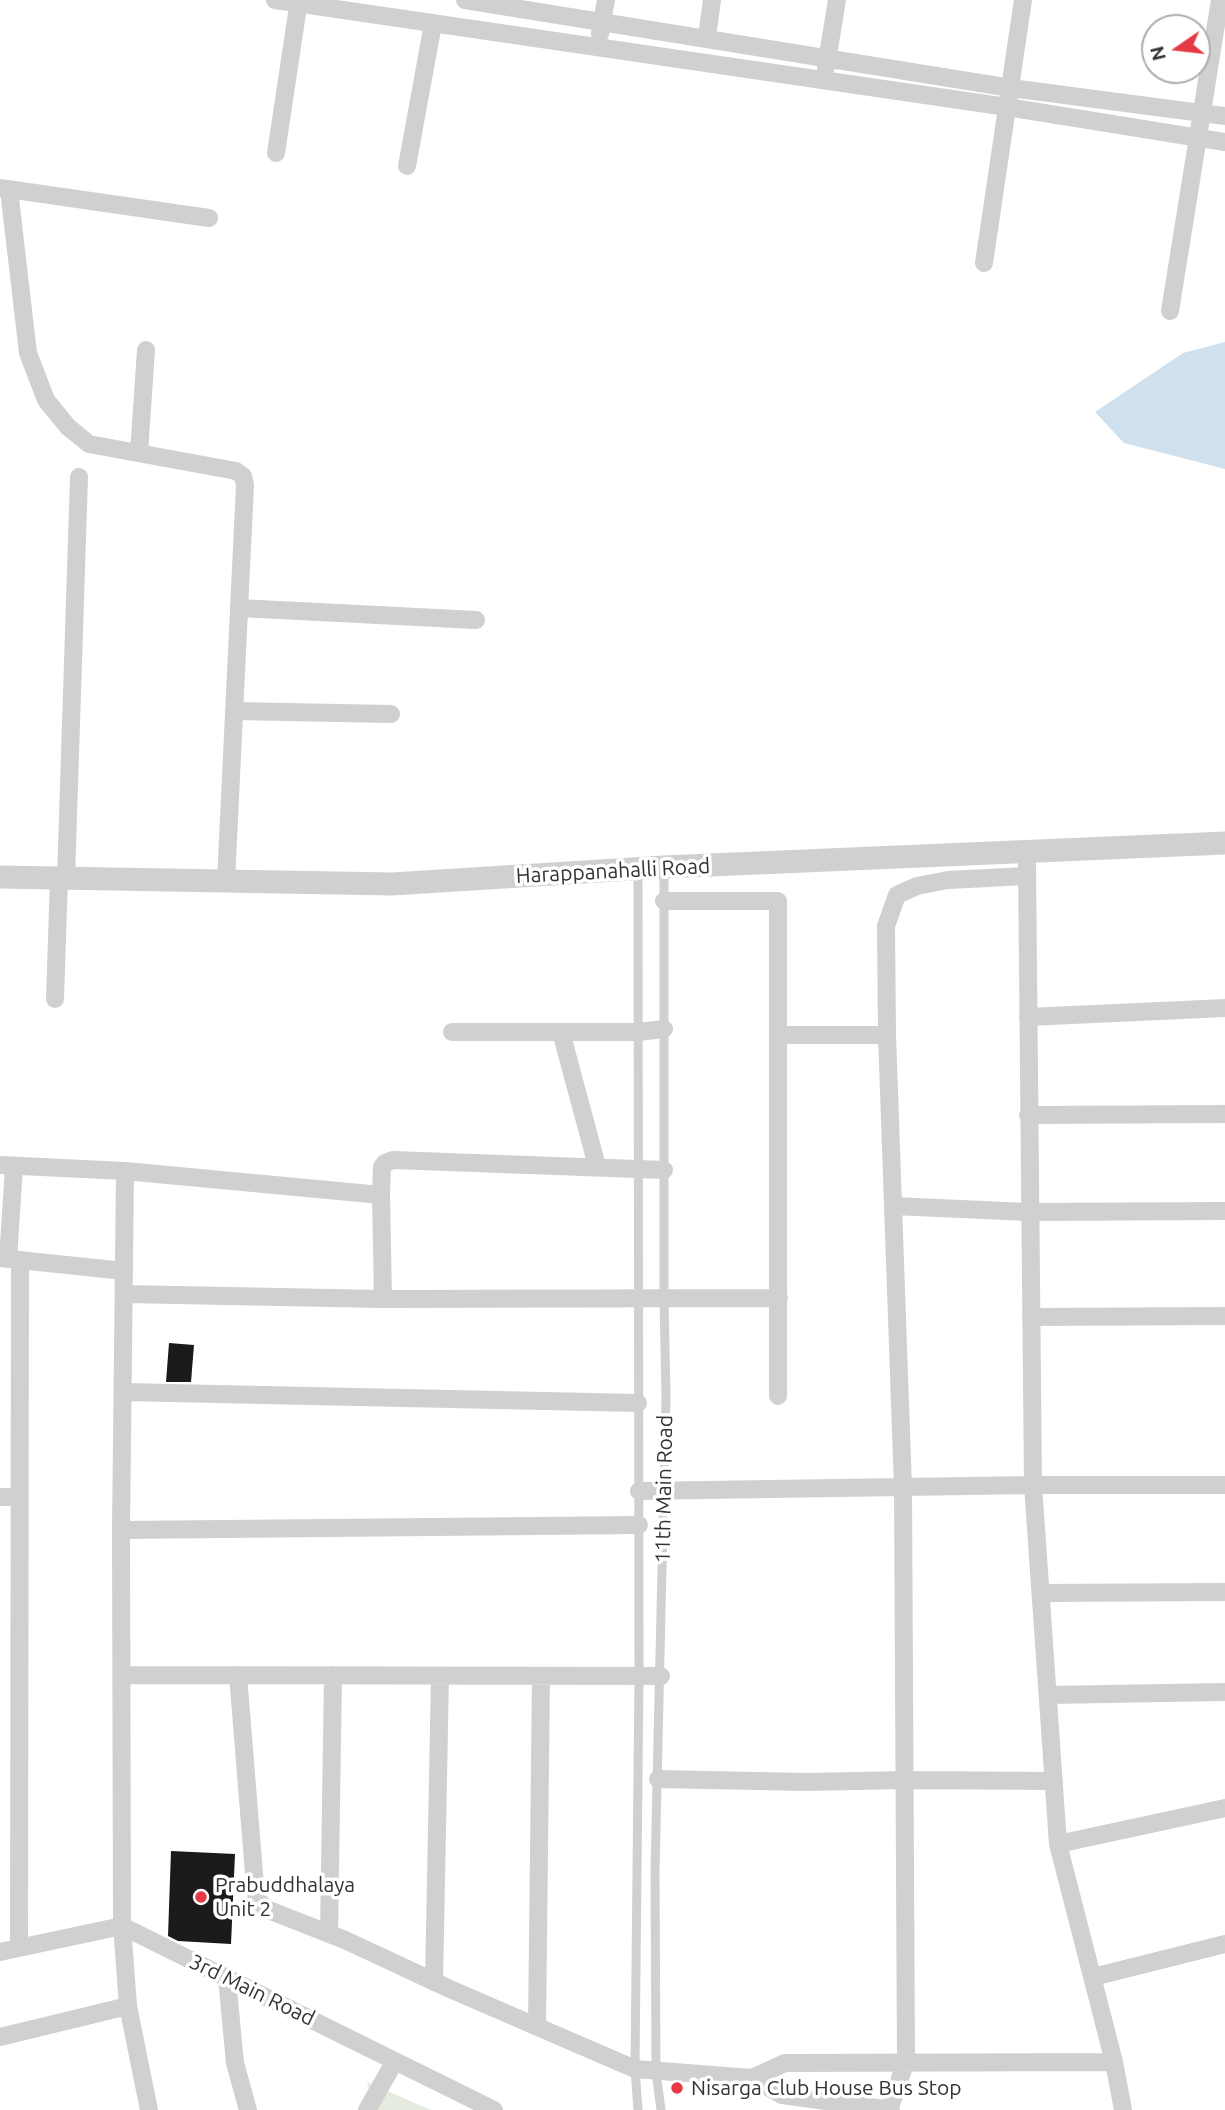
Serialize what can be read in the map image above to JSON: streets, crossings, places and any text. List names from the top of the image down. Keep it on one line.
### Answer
{"streets":{"street":["Harappanahalli Road","3rd Main Road"],"lane":["11th Main Road"]},"crossings":[["Harappanahalli Road","11th Main Road"]],"places":["Prabuddhalaya Unit 2","Nisarga Club House Bus Stop"],"north":"left"}
